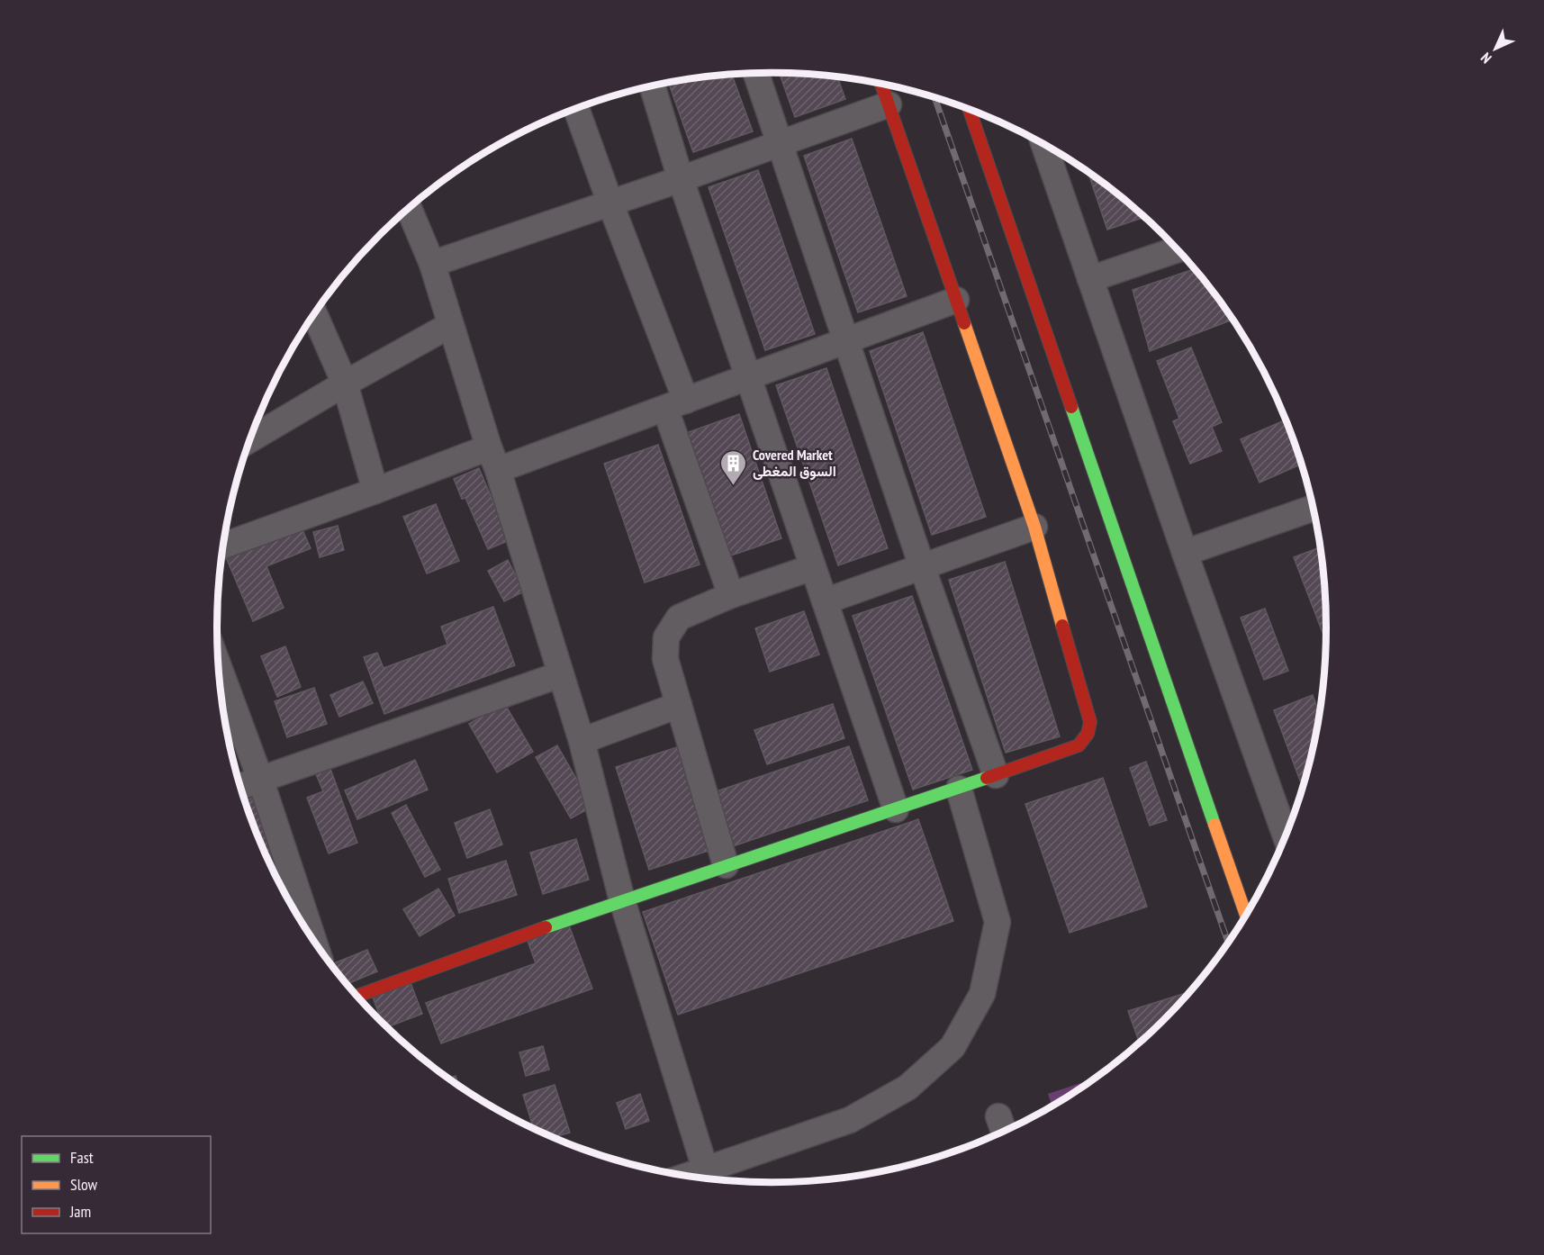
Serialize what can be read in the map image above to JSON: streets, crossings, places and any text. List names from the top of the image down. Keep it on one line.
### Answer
{"places":{"building":["Covered Market السوق المغطى"]},"legend":["Fast","Slow","Jam"],"north":"bottom left"}
